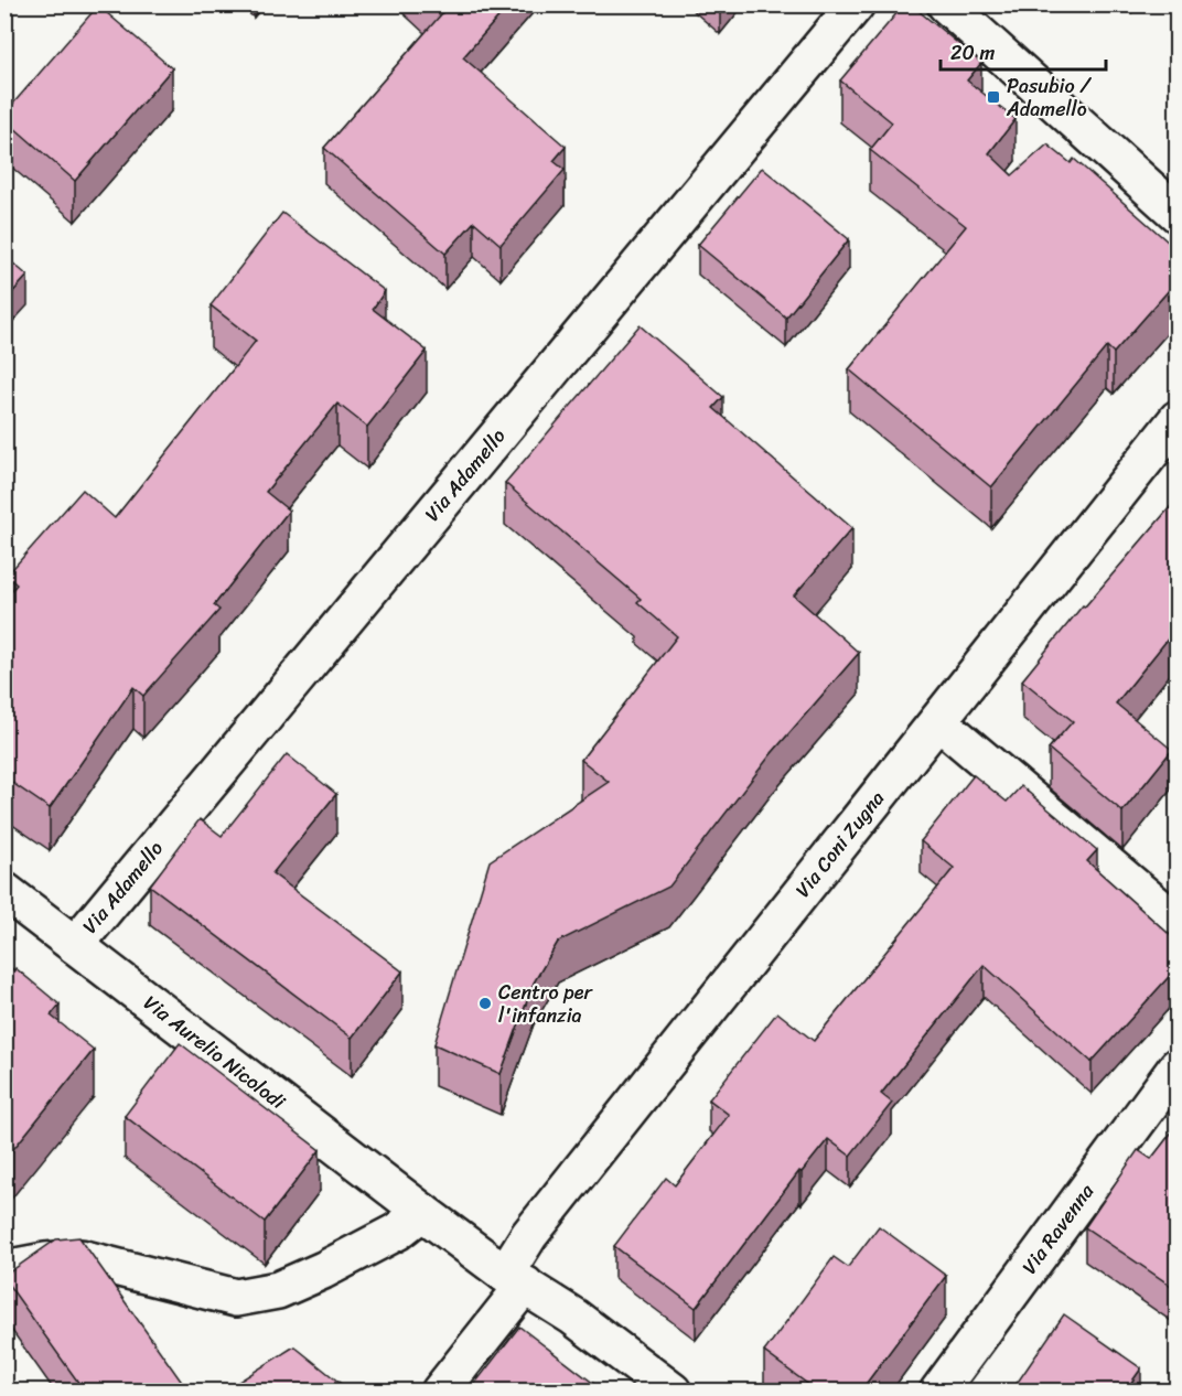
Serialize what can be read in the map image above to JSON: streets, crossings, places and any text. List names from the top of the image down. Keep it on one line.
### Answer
{"streets":{"street":["Via Adamello","Via Coni Zugna","Via Aurelio Nicolodi","Via Ravenna"]},"crossings":[["Via Adamello","Via Aurelio Nicolodi"],["Via Coni Zugna","Via Aurelio Nicolodi"]],"places":{"transit":["Pasubio / Adamello"],"other":["Centro per l'infanzia"]},"scale_bar":"20 m"}
